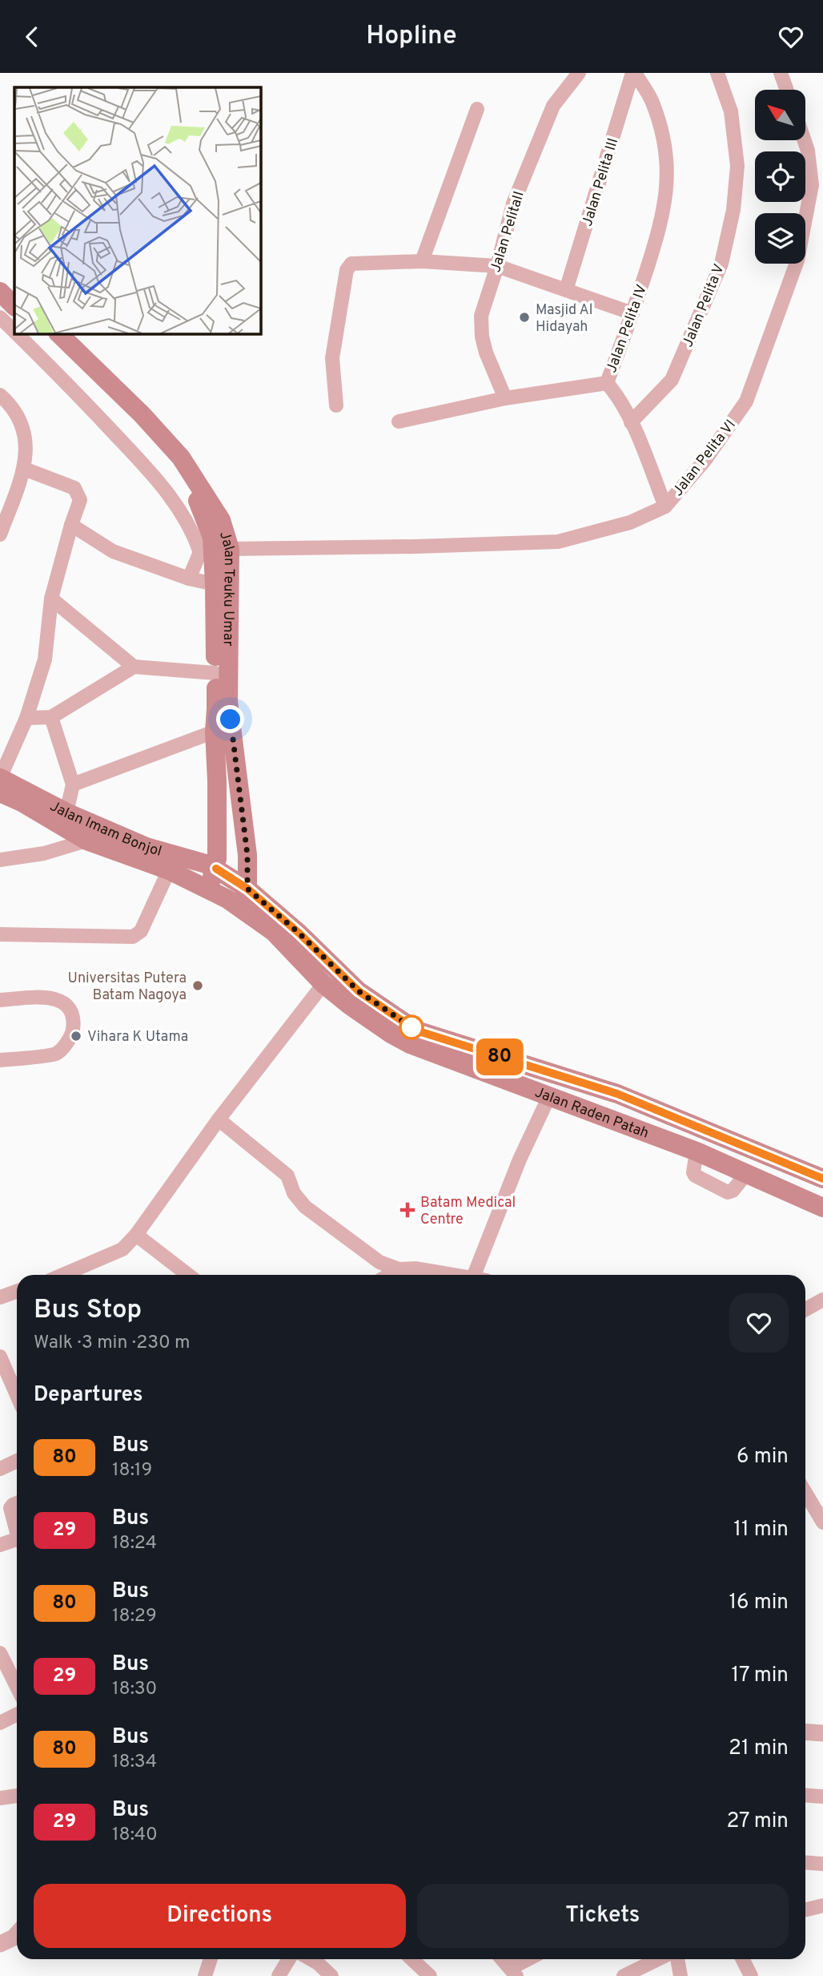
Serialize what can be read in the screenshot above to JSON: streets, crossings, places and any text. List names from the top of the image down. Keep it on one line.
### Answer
{"streets":{"main road":["Jalan Teuku Umar","Jalan Imam Bonjol","Jalan Raden Patah"],"street":["Jalan Pelita III","Jalan PelitaII","Jalan Pelita V","Jalan Pelita IV","Jalan Pelita VI"]},"crossings":[["Jalan Pelita III","Jalan Pelita IV"],["Jalan PelitaII","Jalan Pelita IV"],["Jalan Pelita VI","Jalan Teuku Umar"],["Jalan Teuku Umar","Jalan Imam Bonjol"],["Jalan Teuku Umar","Jalan Raden Patah"],["Jalan Imam Bonjol","Jalan Raden Patah"]],"places":{"other":["Masjid Al Hidayah","Universitas Putera Batam Nagoya","Vihara K Utama"],"health":["Batam Medical Centre"]},"lines":["bus line 80"],"north":"top left","page":{"header":"Hopline","on_map":"80","heading":[["Bus Stop","Walk · 3 min · 230 m"],"Departures"],"list":[{"mark":"80","name":"Bus","note":"18:19","value":"6 min"},{"mark":"29","name":"Bus","note":"18:24","value":"11 min"},{"mark":"80","name":"Bus","note":"18:29","value":"16 min"},{"mark":"29","name":"Bus","note":"18:30","value":"17 min"},{"mark":"80","name":"Bus","note":"18:34","value":"21 min"},{"mark":"29","name":"Bus","note":"18:40","value":"27 min"}],"buttons":["Directions","Tickets"]}}
